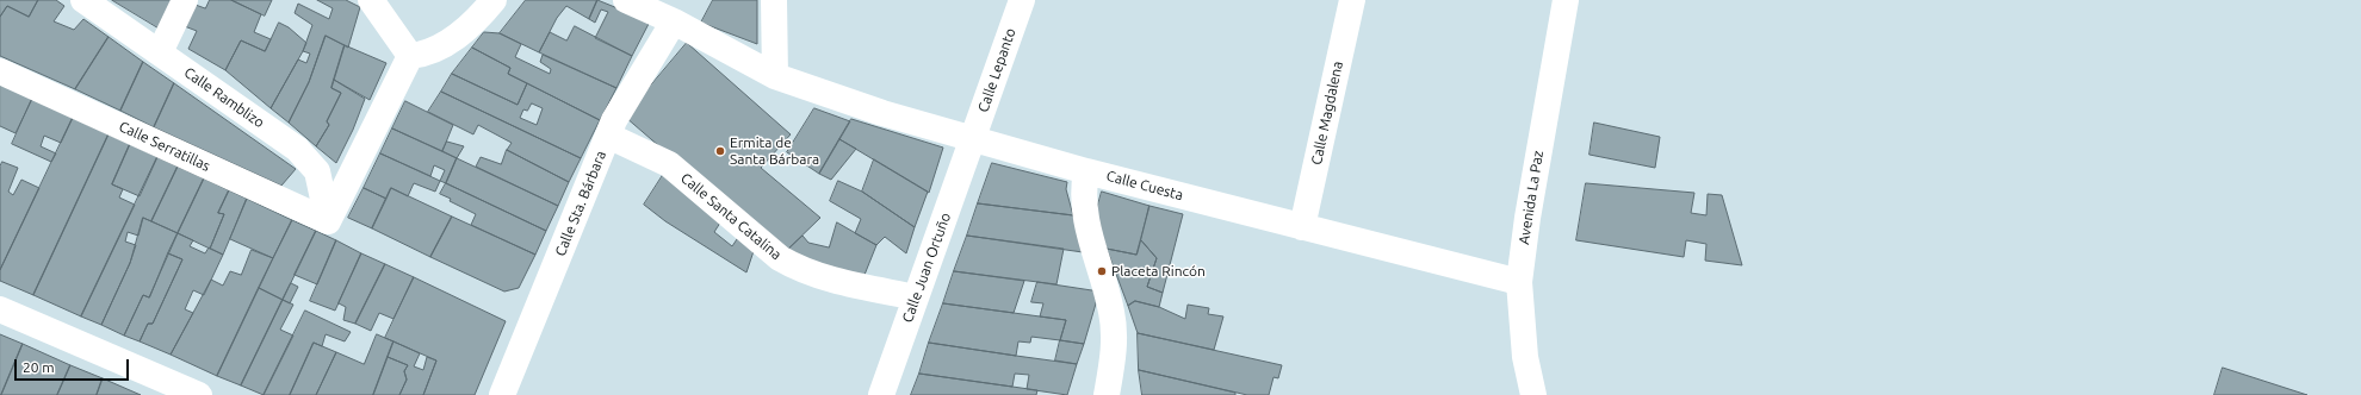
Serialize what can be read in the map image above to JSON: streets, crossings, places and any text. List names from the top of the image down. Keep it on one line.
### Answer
{"streets":{"street":["Calle Lepanto","Calle Ramblizo","Calle Magdalena","Calle Serratillas","Calle Cuesta","Avenida La Paz","Calle Sta. Bárbara","Calle Santa Catalina","Calle Juan Ortuño"]},"crossings":[["Calle Lepanto","Calle Cuesta"],["Calle Lepanto","Calle Juan Ortuño"],["Calle Ramblizo","Calle Serratillas"],["Calle Magdalena","Calle Cuesta"],["Calle Cuesta","Avenida La Paz"],["Calle Cuesta","Calle Sta. Bárbara"],["Calle Cuesta","Calle Juan Ortuño"],["Calle Sta. Bárbara","Calle Santa Catalina"],["Calle Santa Catalina","Calle Juan Ortuño"]],"places":["Ermita de Santa Bárbara","Placeta Rincón"],"scale_bar":"20 m"}
